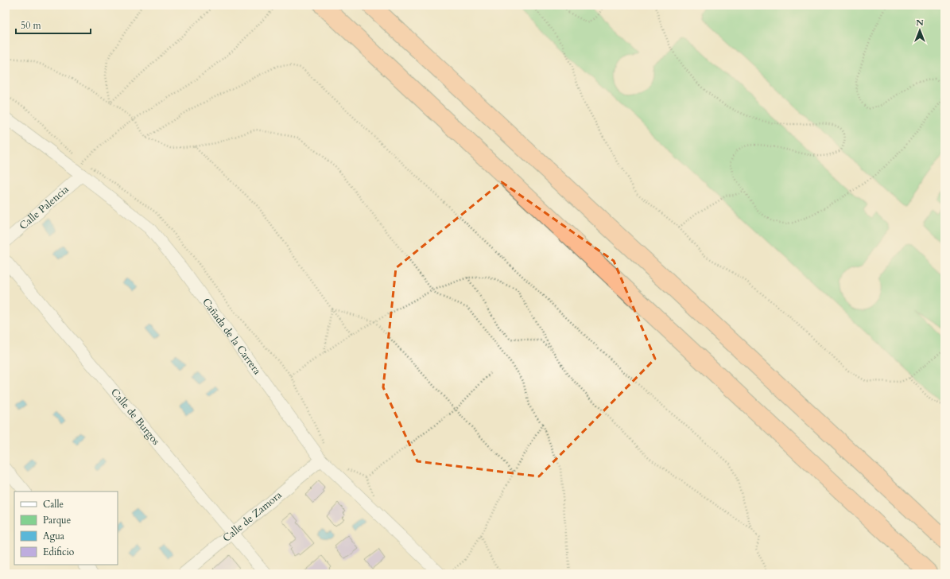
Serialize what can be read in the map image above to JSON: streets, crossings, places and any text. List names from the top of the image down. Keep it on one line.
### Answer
{"streets":{"street":["Calle Palencia","Cañada de la Carrera","Calle de Burgos","Calle de Zamora"]},"crossings":[["Calle Palencia","Cañada de la Carrera"],["Cañada de la Carrera","Calle de Zamora"],["Calle de Burgos","Calle de Zamora"]],"legend":["Calle","Parque","Agua","Edificio"],"scale_bar":"50 m","north":"top"}
